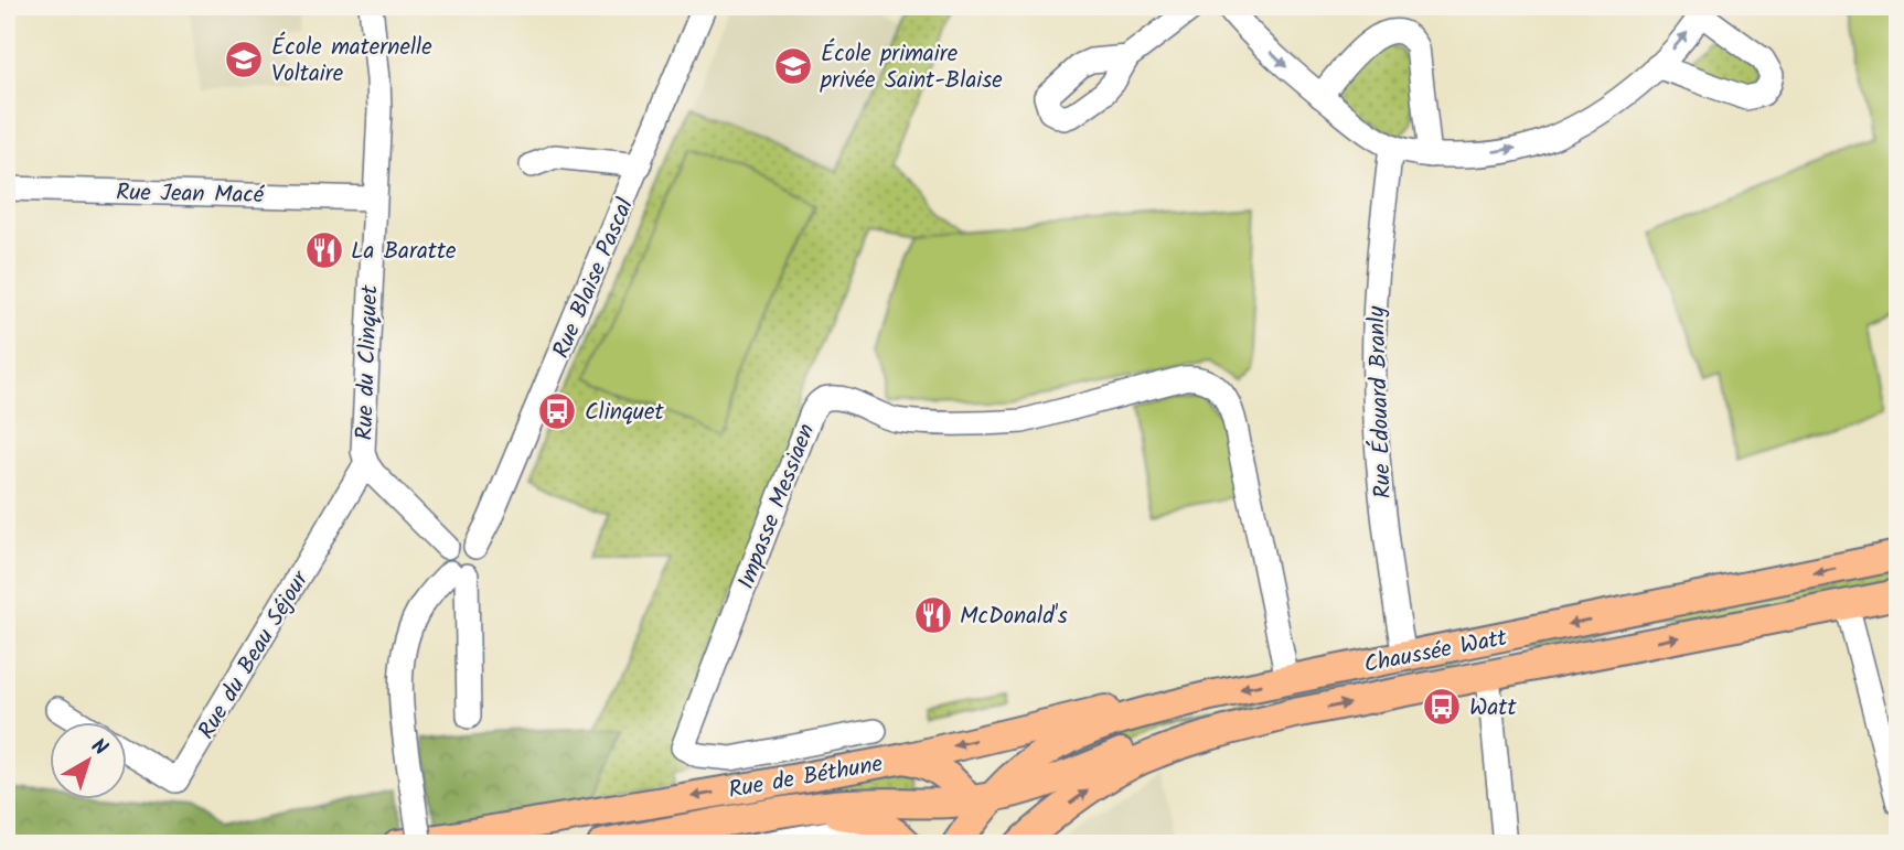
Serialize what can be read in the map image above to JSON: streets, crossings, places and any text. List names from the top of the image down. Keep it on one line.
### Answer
{"streets":{"main road":["Chaussée Watt","Rue de Béthune"],"street":["Rue Jean Macé","Rue Blaise Pascal","Rue du Clinquet","Rue Édouard Branly","Impasse Messiaen","Rue du Beau Séjour"]},"crossings":[["Rue Jean Macé","Rue du Clinquet"],["Rue Blaise Pascal","Rue du Clinquet"],["Rue du Clinquet","Rue du Beau Séjour"],["Rue Édouard Branly","Chaussée Watt"],["Impasse Messiaen","Chaussée Watt"],["Chaussée Watt","Rue de Béthune"]],"places":{"school or university":["École maternelle Voltaire","École primaire privée Saint-Blaise"],"restaurant":["La Baratte","McDonald's"],"bus stop":["Clinquet","Watt"]},"north":"top right"}
